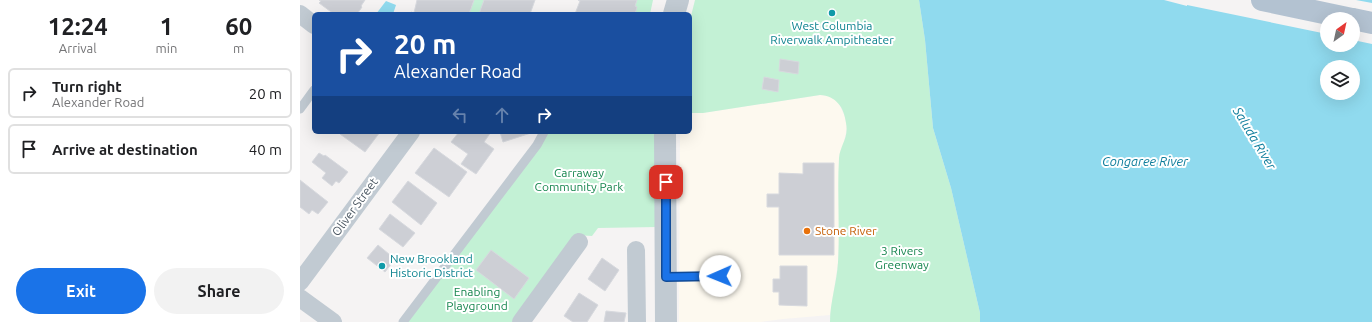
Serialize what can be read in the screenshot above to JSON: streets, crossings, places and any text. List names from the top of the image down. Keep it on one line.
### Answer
{"streets":{"street":["Oliver Street"]},"water":["Saluda River","Congaree River"],"parks":["Carraway Community Park","3 Rivers Greenway","Enabling Playground"],"places":["West Columbia Riverwalk Ampitheater","Stone River","New Brookland Historic District"],"north":"top right","page":{"eta":["12:24","Arrival","1","min","60","m"],"turn":["20 m","Alexander Road"],"list":[{"name":"Turn right","note":"Alexander Road","value":"20 m"},{"name":"Arrive at destination","value":"40 m"}],"buttons":["Exit","Share"]}}
